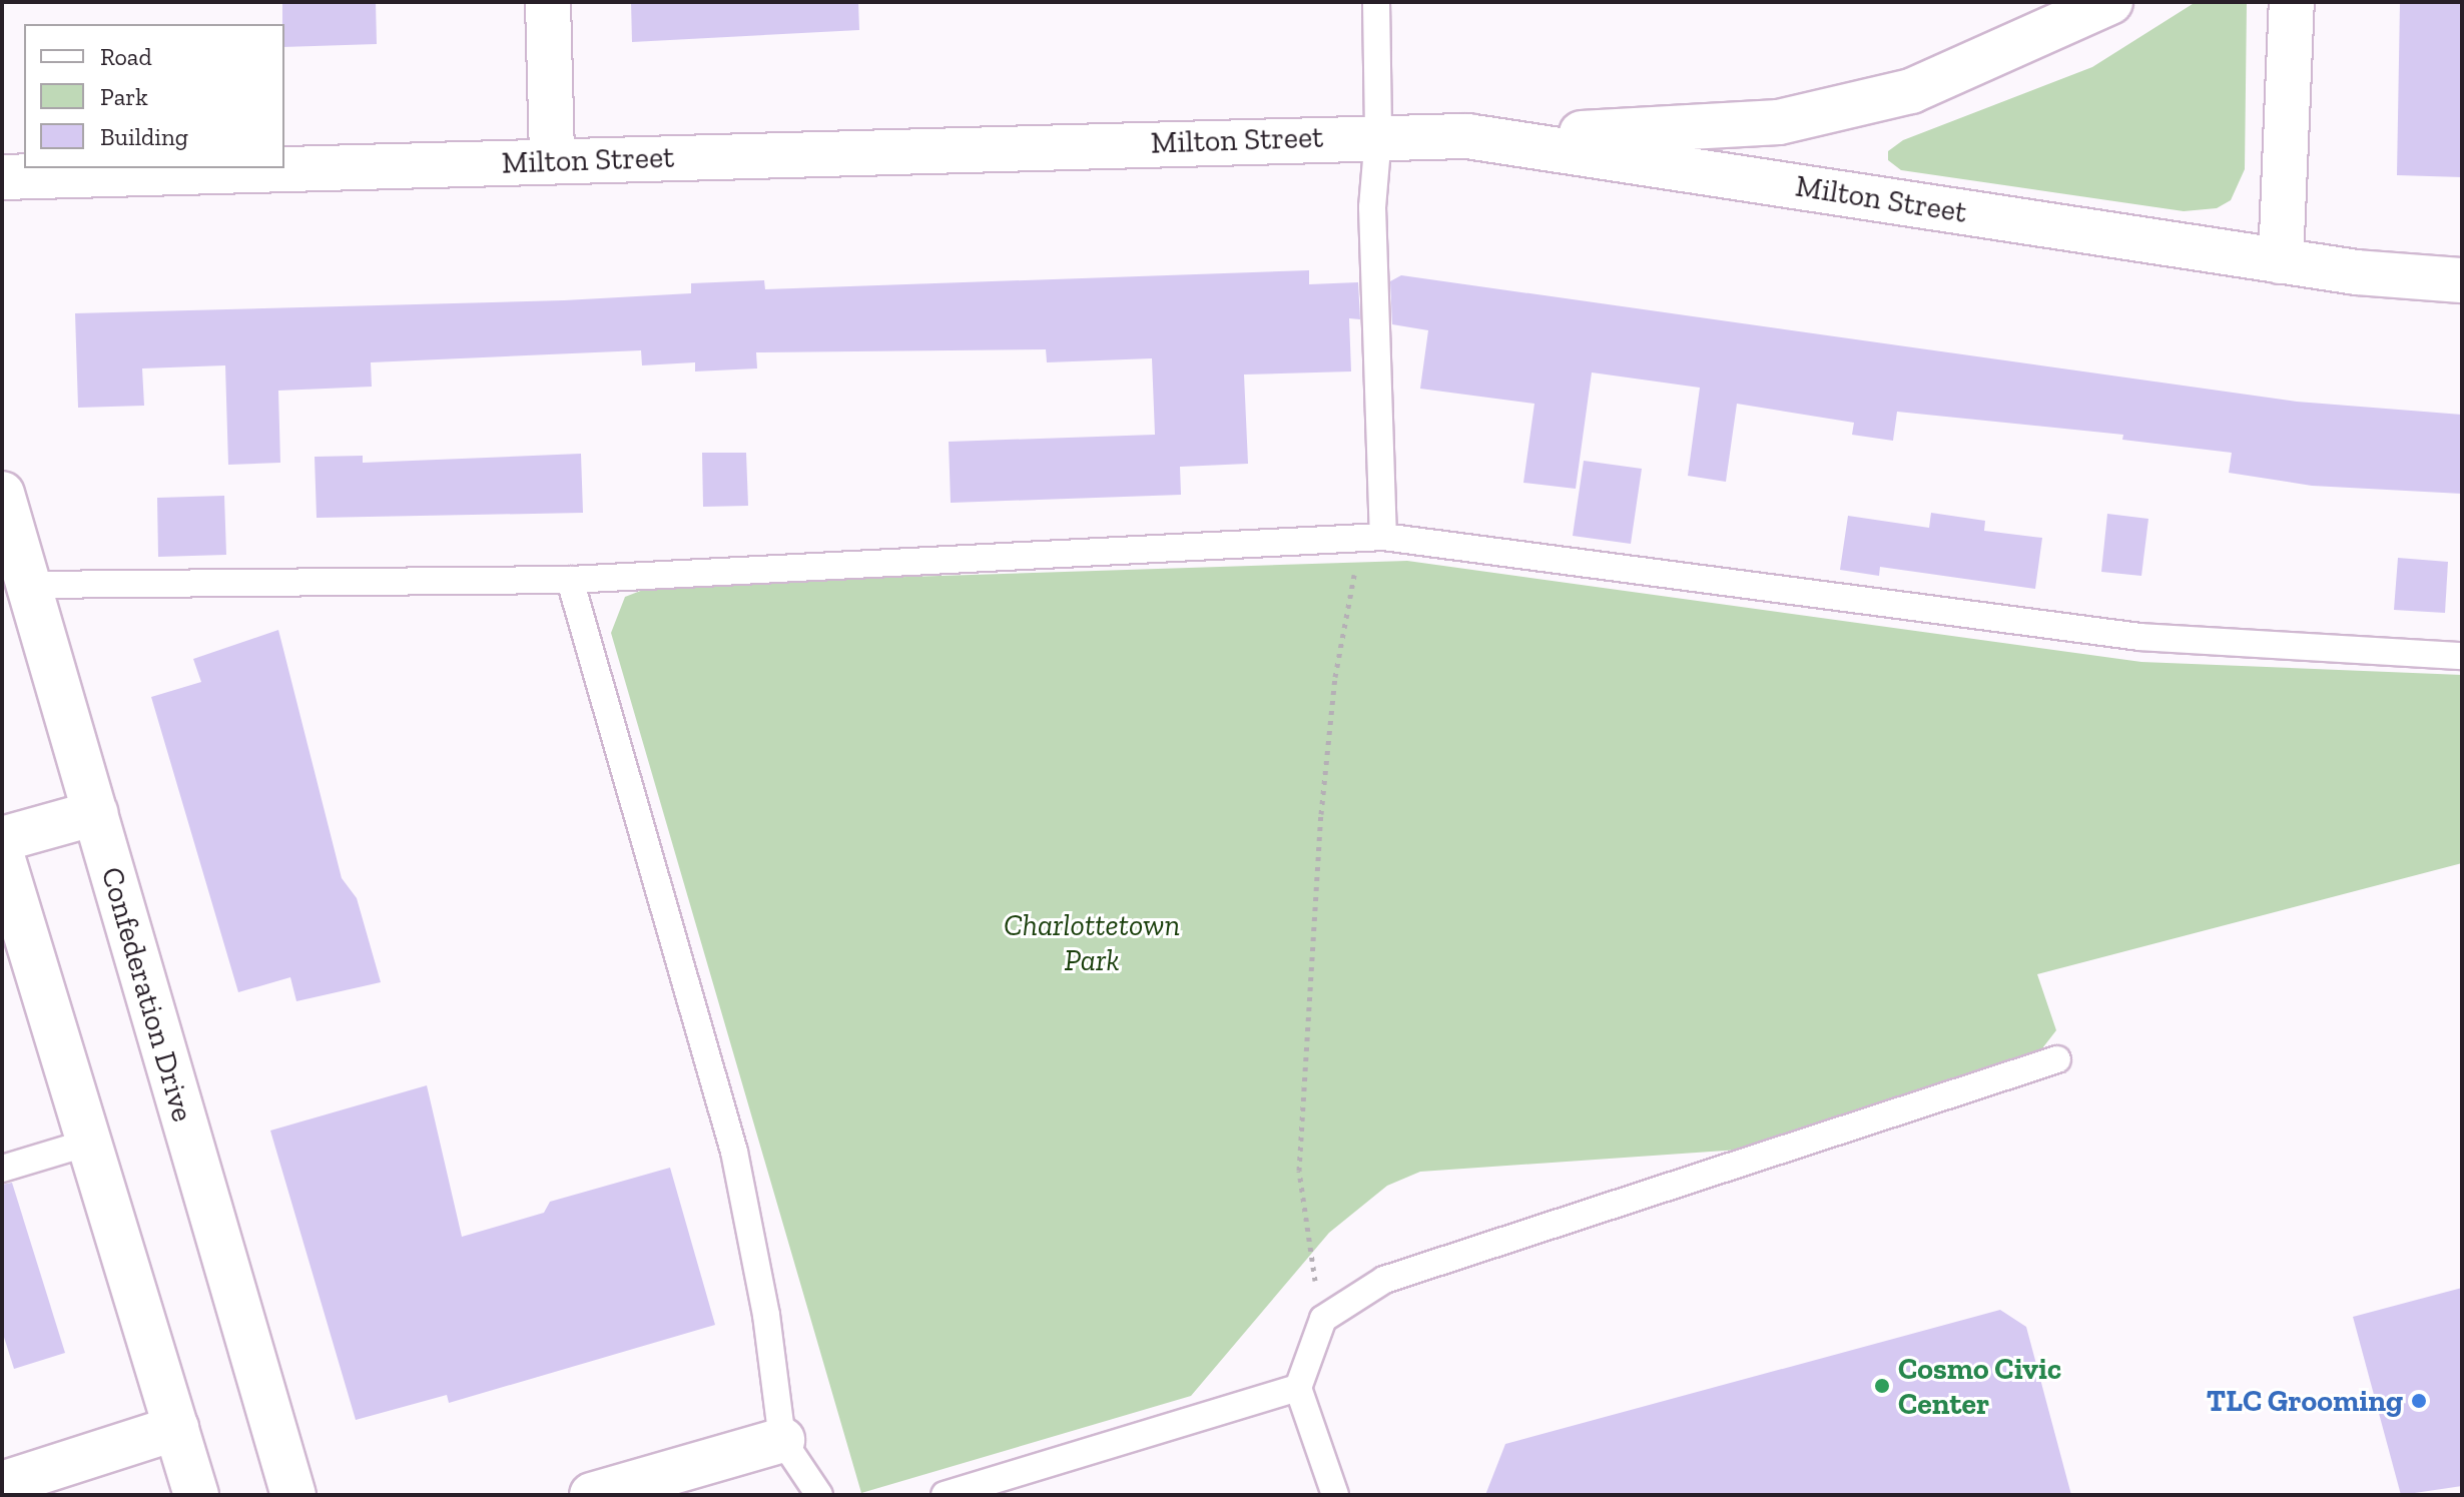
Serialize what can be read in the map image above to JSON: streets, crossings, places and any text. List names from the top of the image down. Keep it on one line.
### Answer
{"streets":{"street":["Milton Street","Confederation Drive"]},"parks":["Charlottetown Park"],"places":["Cosmo Civic Center","TLC Grooming"],"legend":["Road","Park","Building"]}
